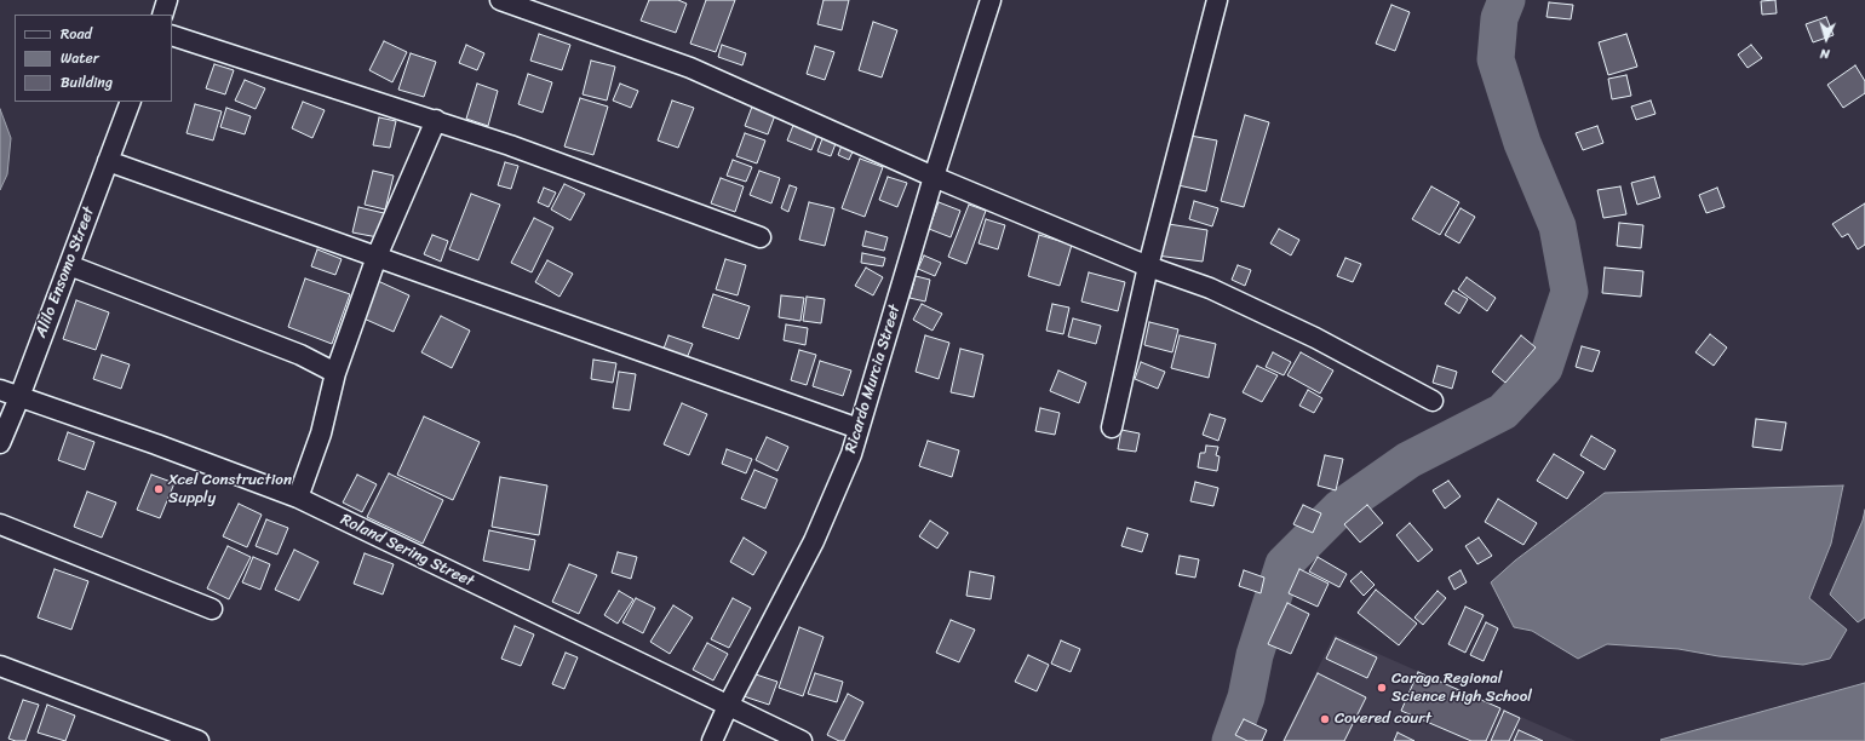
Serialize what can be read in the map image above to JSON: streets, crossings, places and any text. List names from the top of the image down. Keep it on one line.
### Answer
{"streets":{"street":["Alilo Ensomo Street","Ricardo Murcia Street","Roland Sering Street"]},"crossings":[["Alilo Ensomo Street","Roland Sering Street"],["Ricardo Murcia Street","Roland Sering Street"]],"places":["Xcel Construction Supply","Caraga Regional Science High School","Covered court"],"legend":["Road","Water","Building"],"north":"bottom"}
